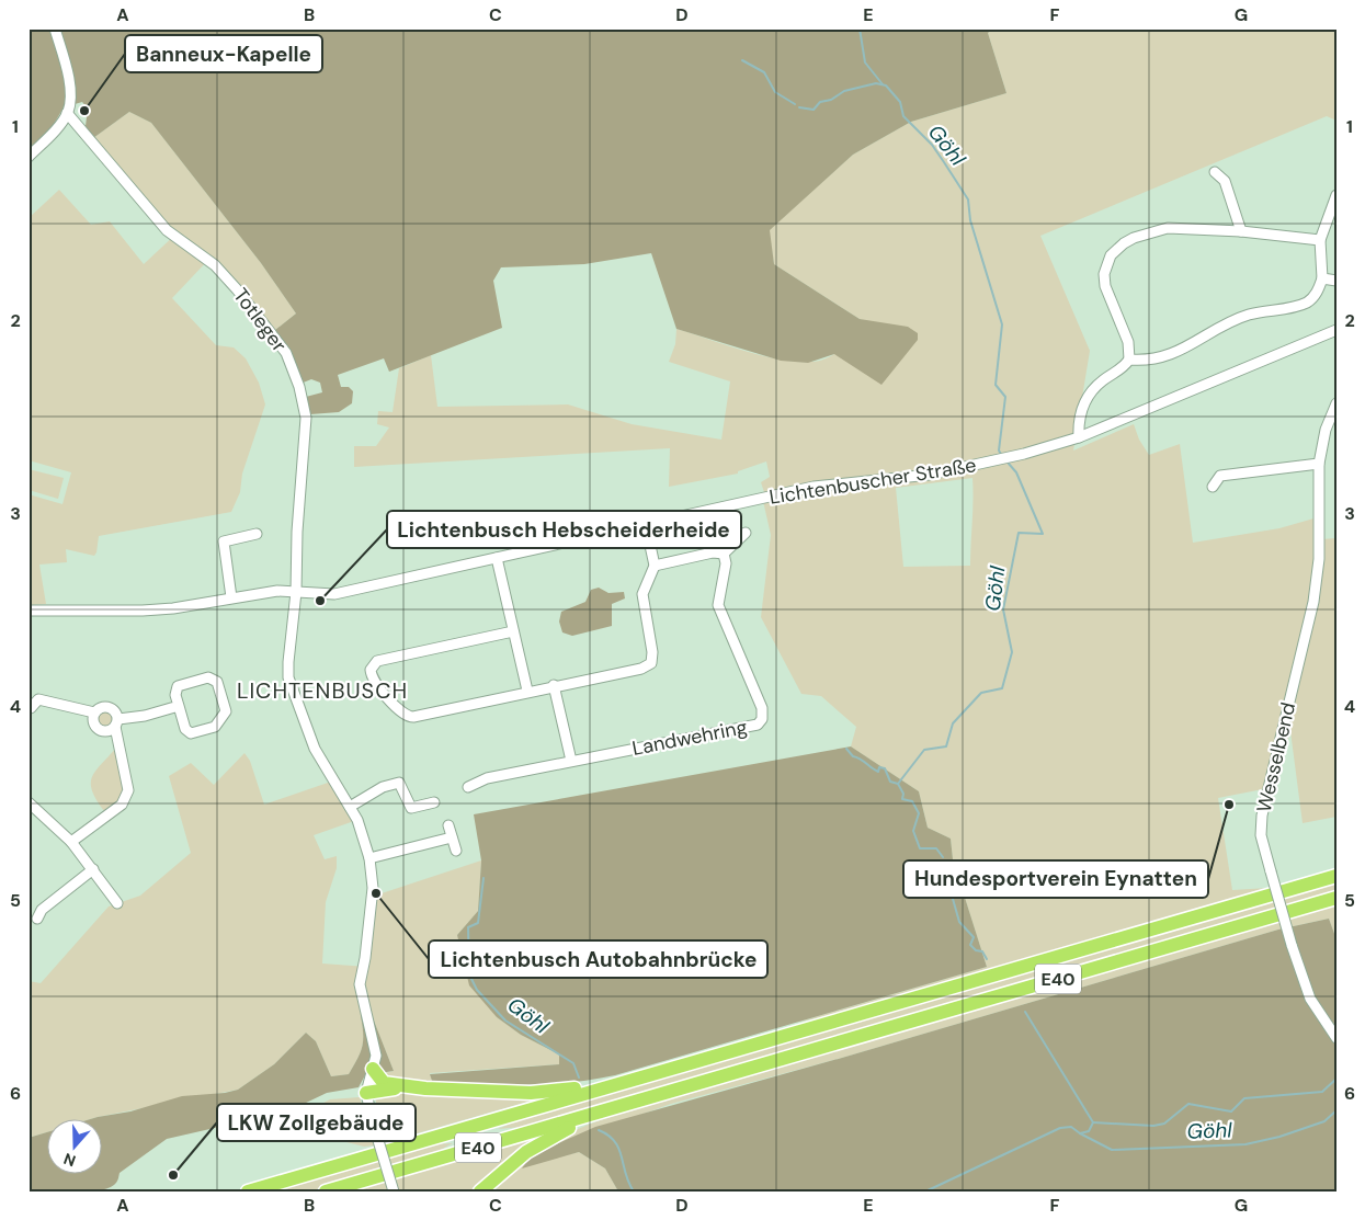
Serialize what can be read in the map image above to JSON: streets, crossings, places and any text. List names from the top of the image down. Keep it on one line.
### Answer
{"streets":{"highway":["E40"],"street":["Totleger","Lichtenbuscher Straße","Landwehring","Wesselbend"]},"crossings":[["Totleger","Lichtenbuscher Straße"]],"districts":["LICHTENBUSCH"],"water":["Göhl"],"places":["Banneux-Kapelle","Lichtenbusch Hebscheiderheide","Hundesportverein Eynatten","Lichtenbusch Autobahnbrücke","LKW Zollgebäude"],"north":"bottom","grid":{"columns":["A","B","C","D","E","F","G"],"rows":["1","2","3","4","5","6"]}}
